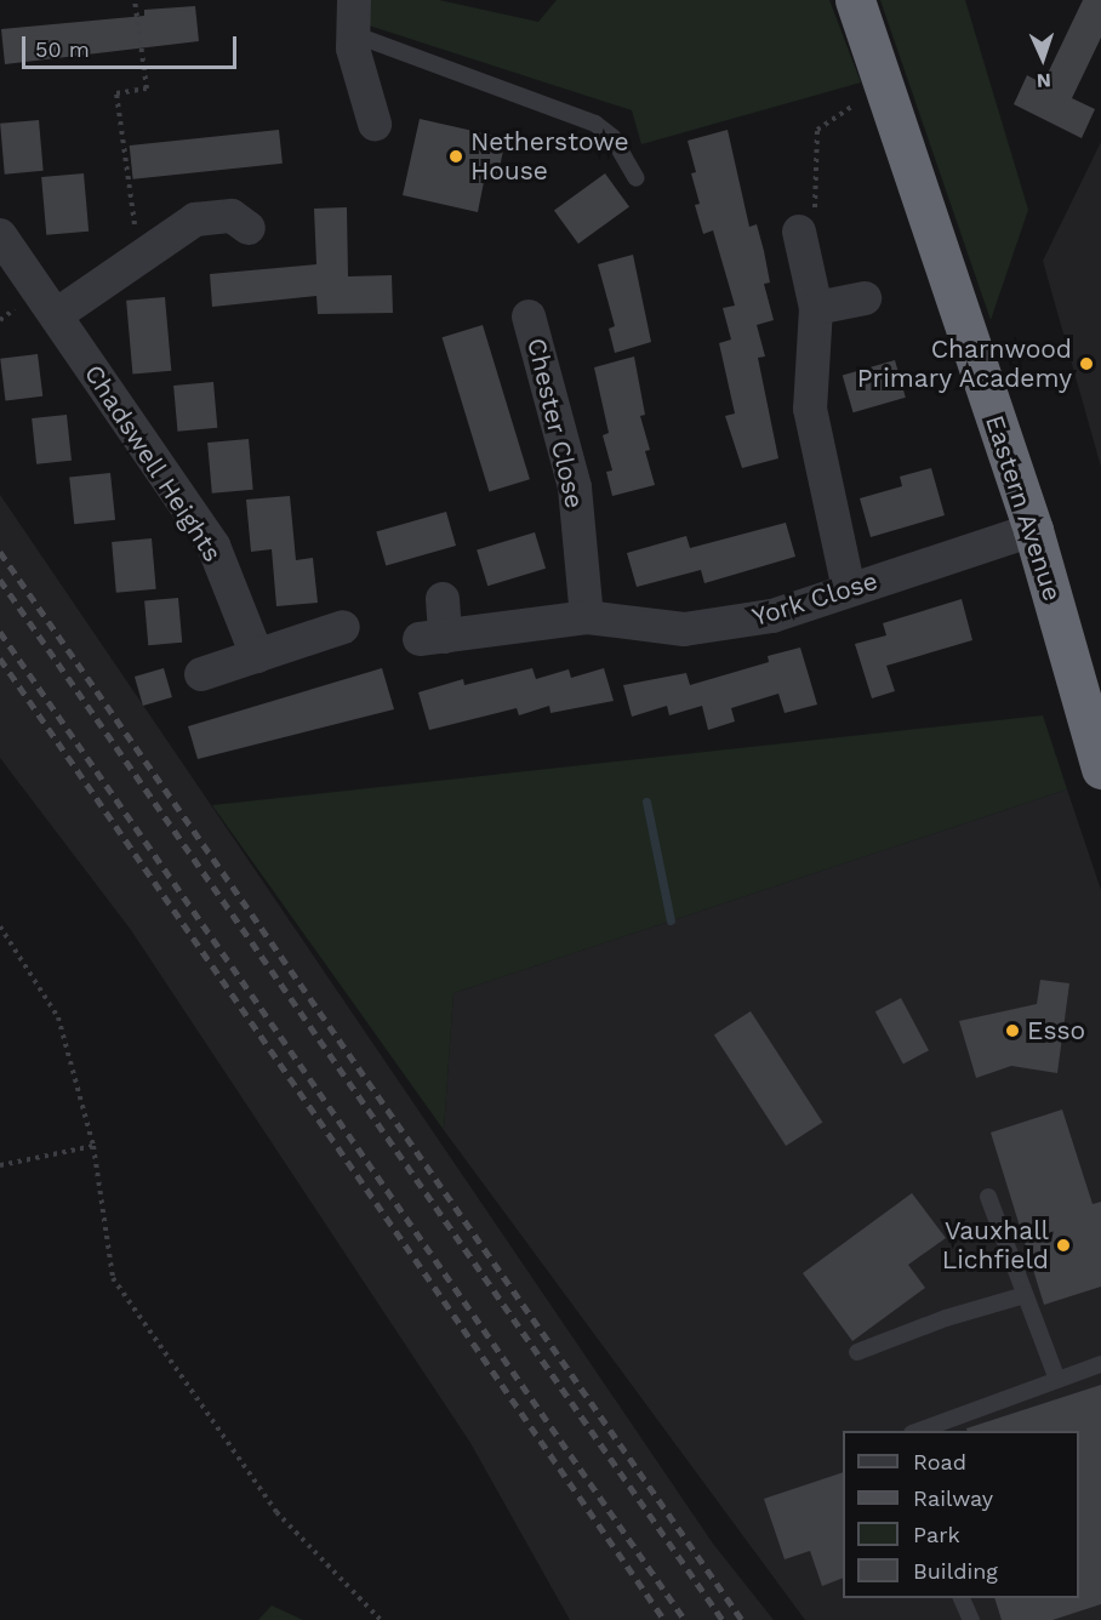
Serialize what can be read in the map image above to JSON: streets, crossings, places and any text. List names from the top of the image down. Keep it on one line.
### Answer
{"streets":{"highway":["Eastern Avenue"],"street":["Chester Close","Chadswell Heights","York Close"]},"crossings":[["Chester Close","York Close"],["Eastern Avenue","York Close"]],"places":["Netherstowe House","Charnwood Primary Academy","Esso","Vauxhall Lichfield"],"legend":["Road","Railway","Park","Building"],"scale_bar":"50 m","north":"bottom"}
